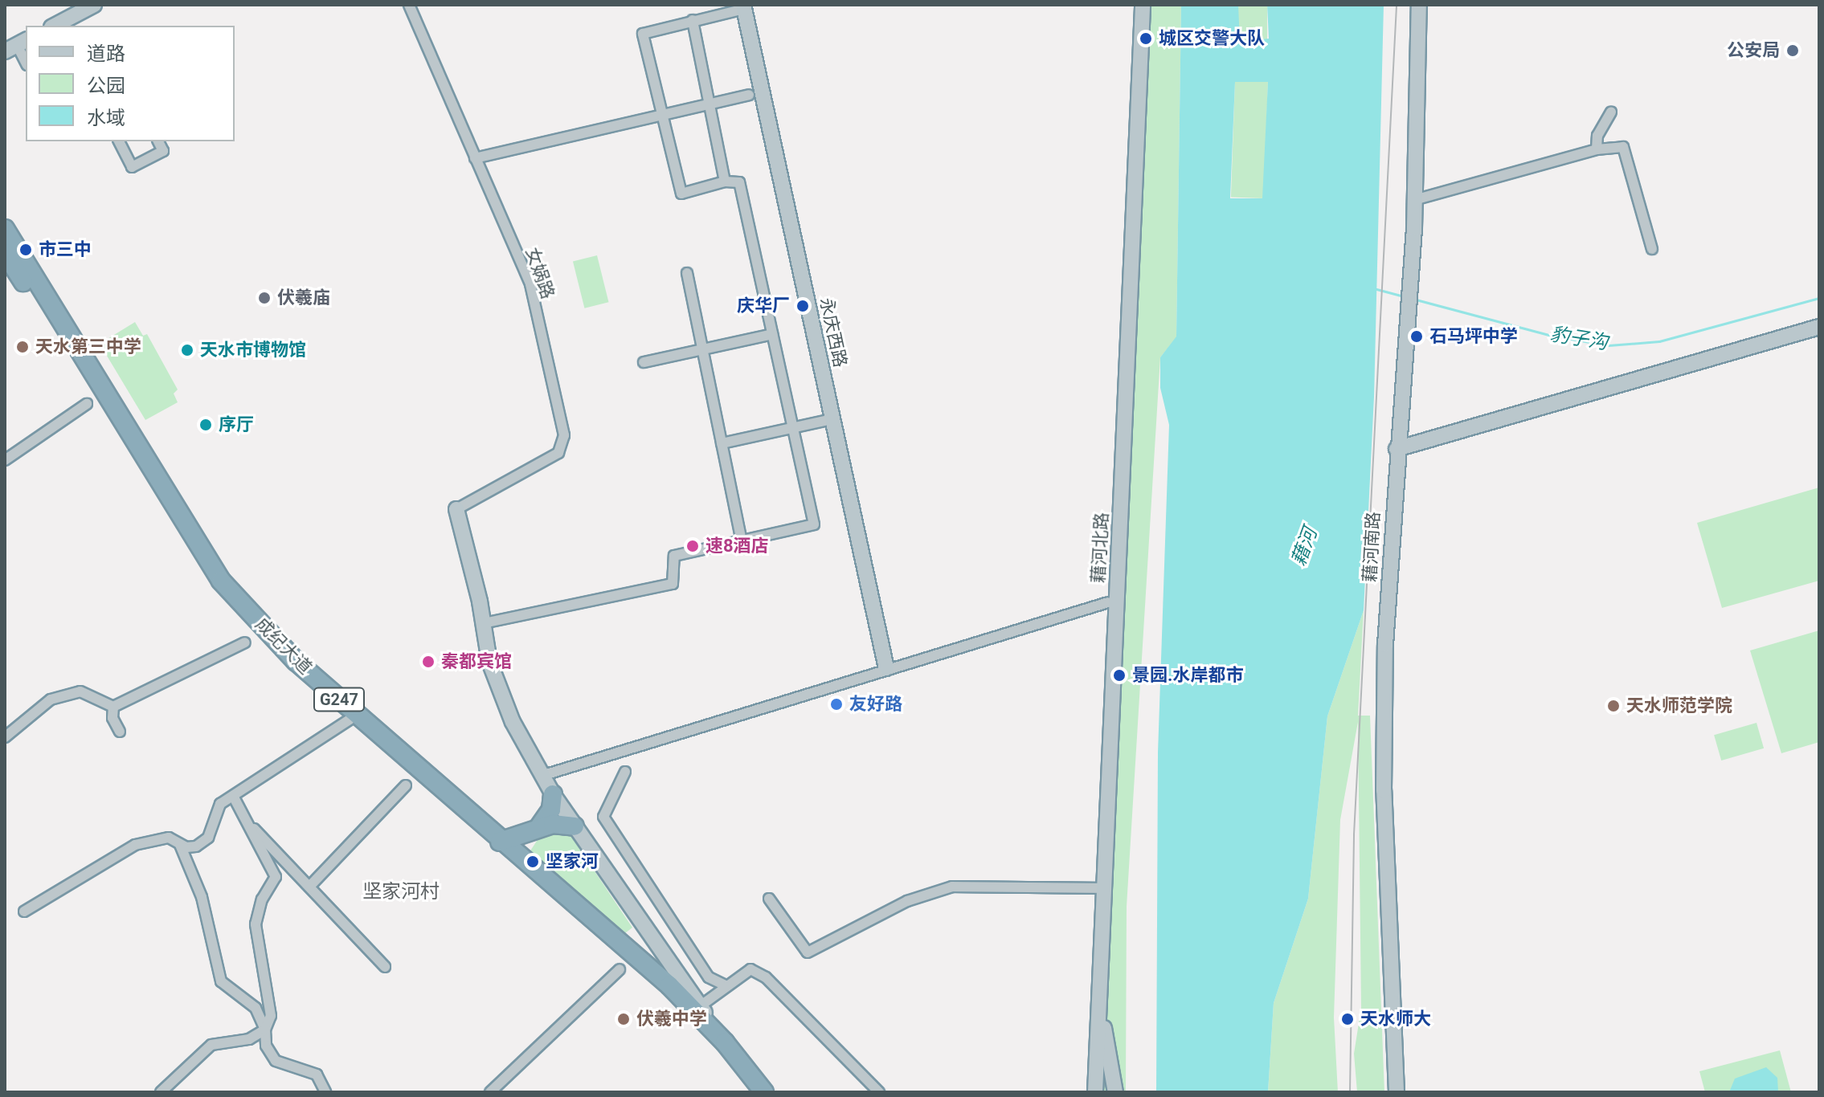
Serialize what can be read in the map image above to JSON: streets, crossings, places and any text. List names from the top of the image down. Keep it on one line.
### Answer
{"streets":{"highway":["成纪大道","G247"],"main road":["永庆西路","藉河南路","藉河北路"],"street":["女娲路"]},"districts":["坚家河村"],"water":["豹子沟","藉河"],"places":["城区交警大队","公安局","市三中","伏羲庙","庆华厂","石马坪中学","天水第三中学","天水市博物馆","序厅","速8酒店","秦都宾馆","景园.水岸都市","友好路","天水师范学院","坚家河","伏羲中学","天水师大"],"legend":["道路","公园","水域"]}
